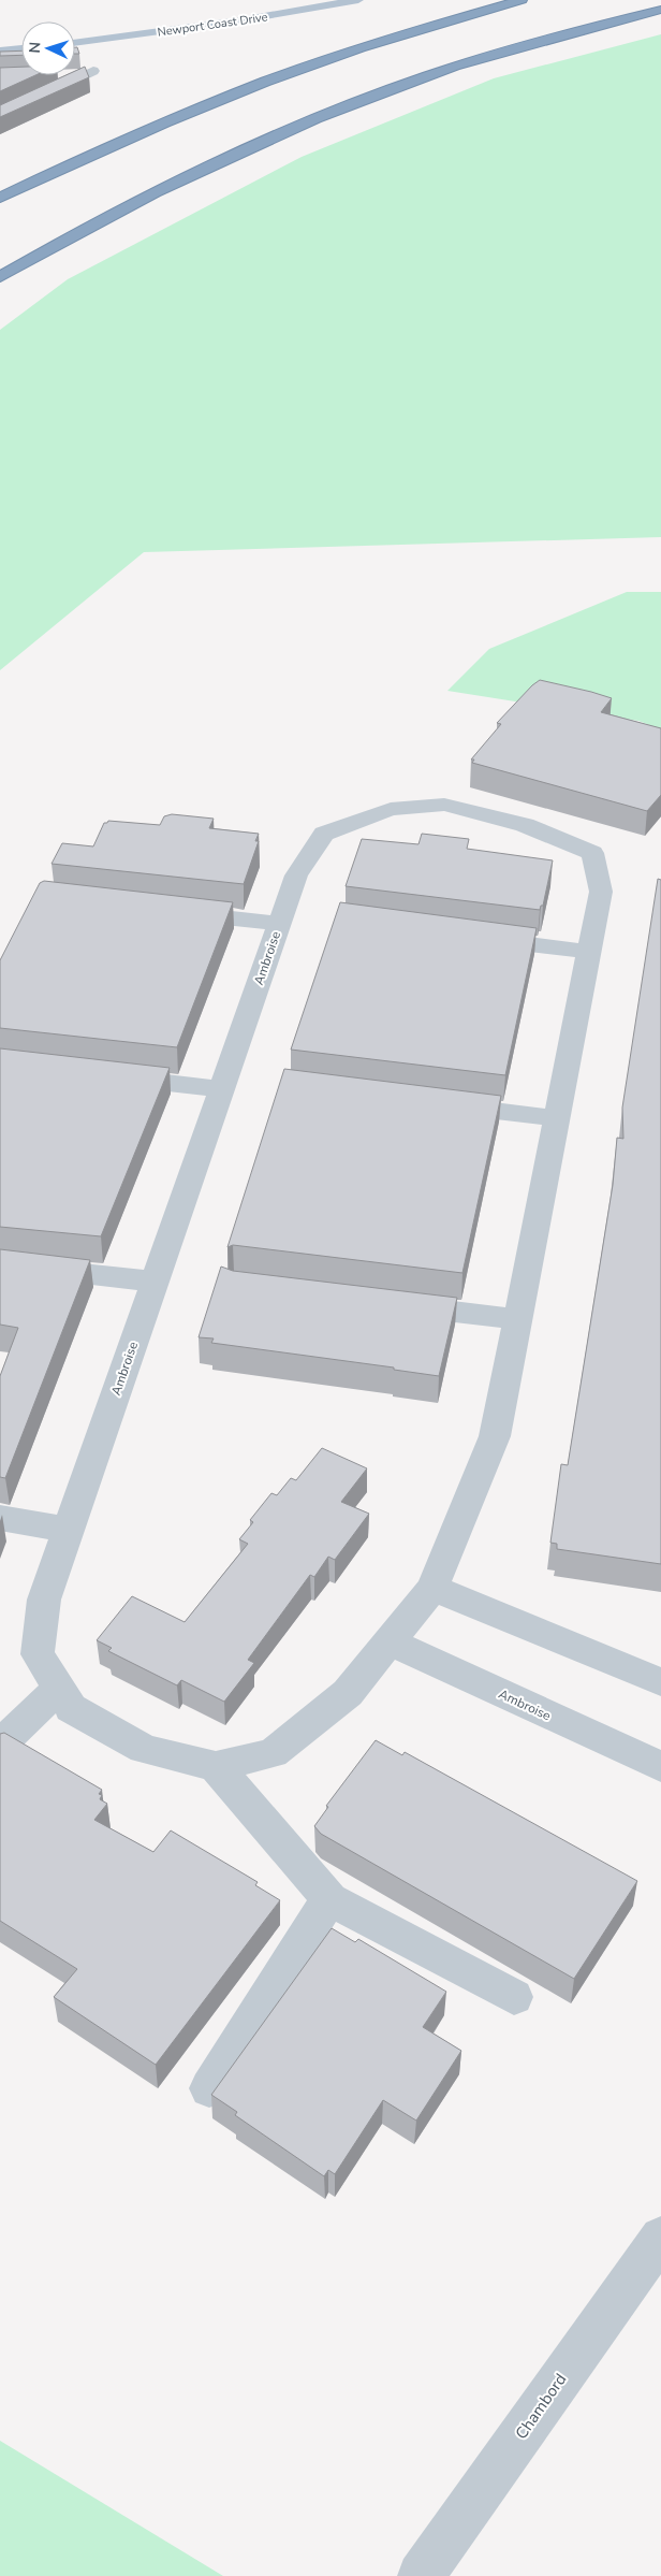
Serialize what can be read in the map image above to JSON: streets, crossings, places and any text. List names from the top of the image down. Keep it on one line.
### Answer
{"streets":{"main road":["Newport Coast Drive"],"street":["Ambroise","Chambord"]},"north":"left"}
